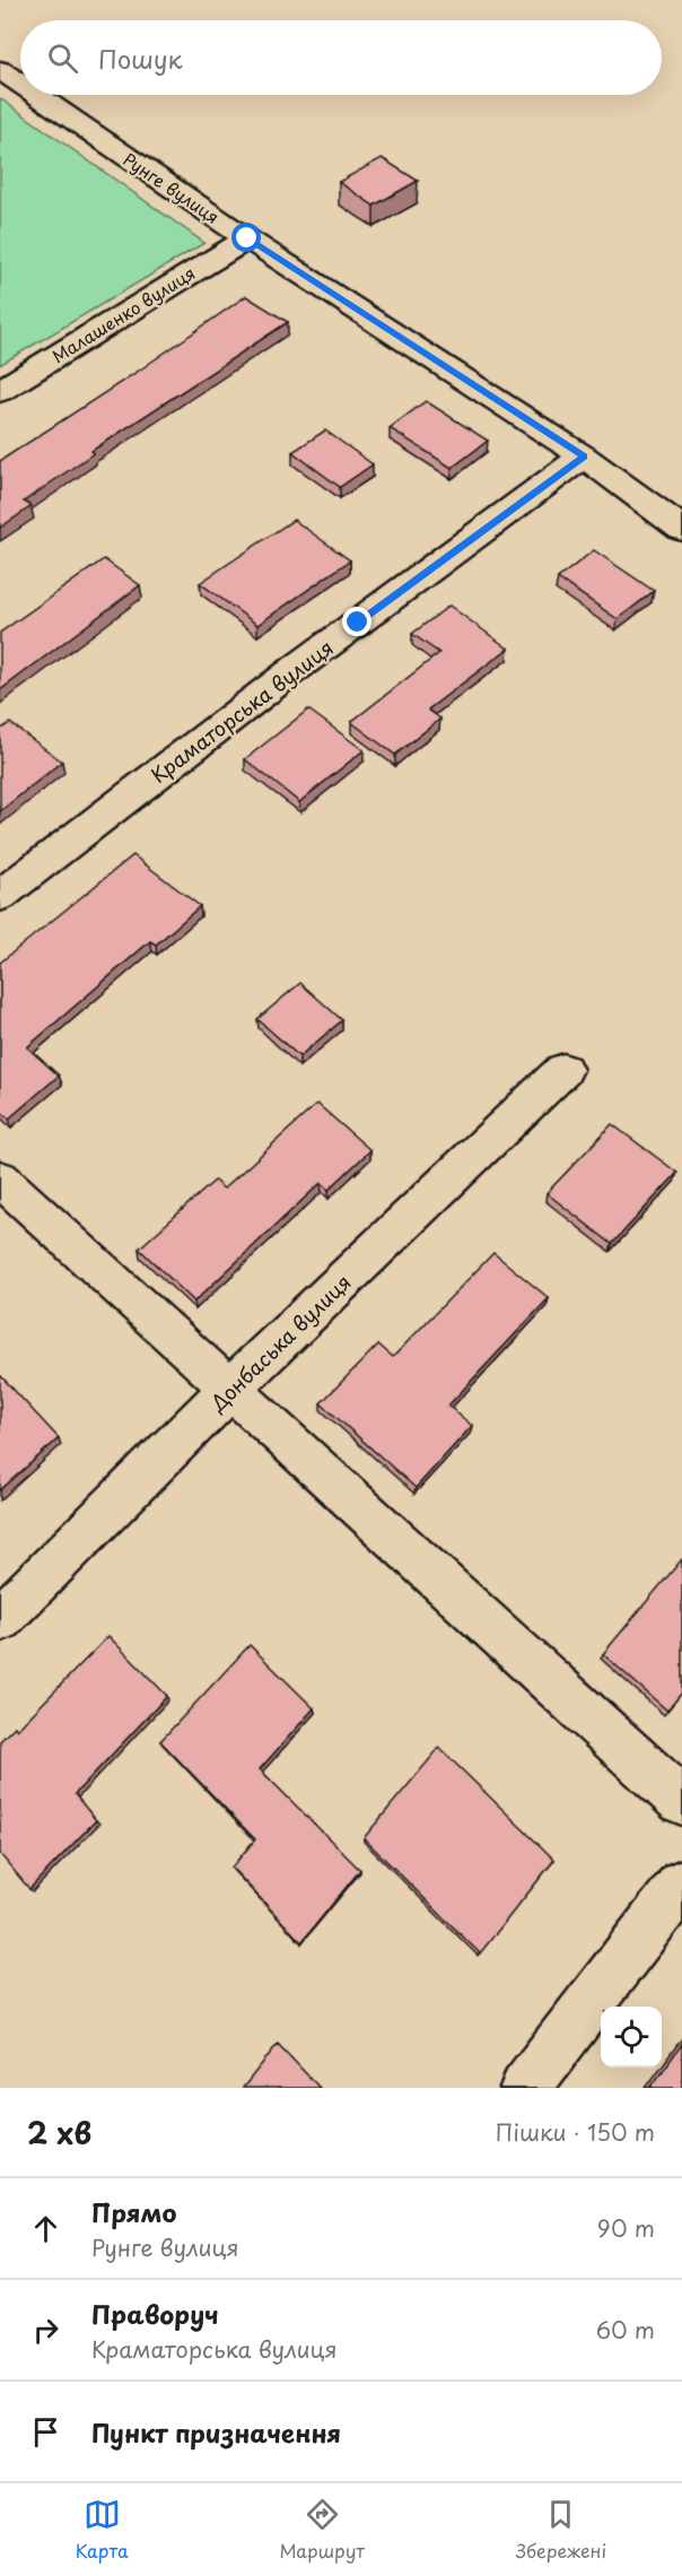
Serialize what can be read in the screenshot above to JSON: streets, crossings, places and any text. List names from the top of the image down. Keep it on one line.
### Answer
{"streets":{"street":["Рунге вулиця","Малашенко вулиця","Краматорська вулиця","Донбаська вулиця"]},"crossings":[["Рунге вулиця","Малашенко вулиця"],["Рунге вулиця","Краматорська вулиця"]],"page":{"search":"Пошук","heading":["2 хв","Пішки · 150 m"],"list":[["Прямо","Рунге вулиця","90 m"],["Праворуч","Краматорська вулиця","60 m"],"Пункт призначення"],"nav":["Карта","Маршрут","Збережені"]}}
